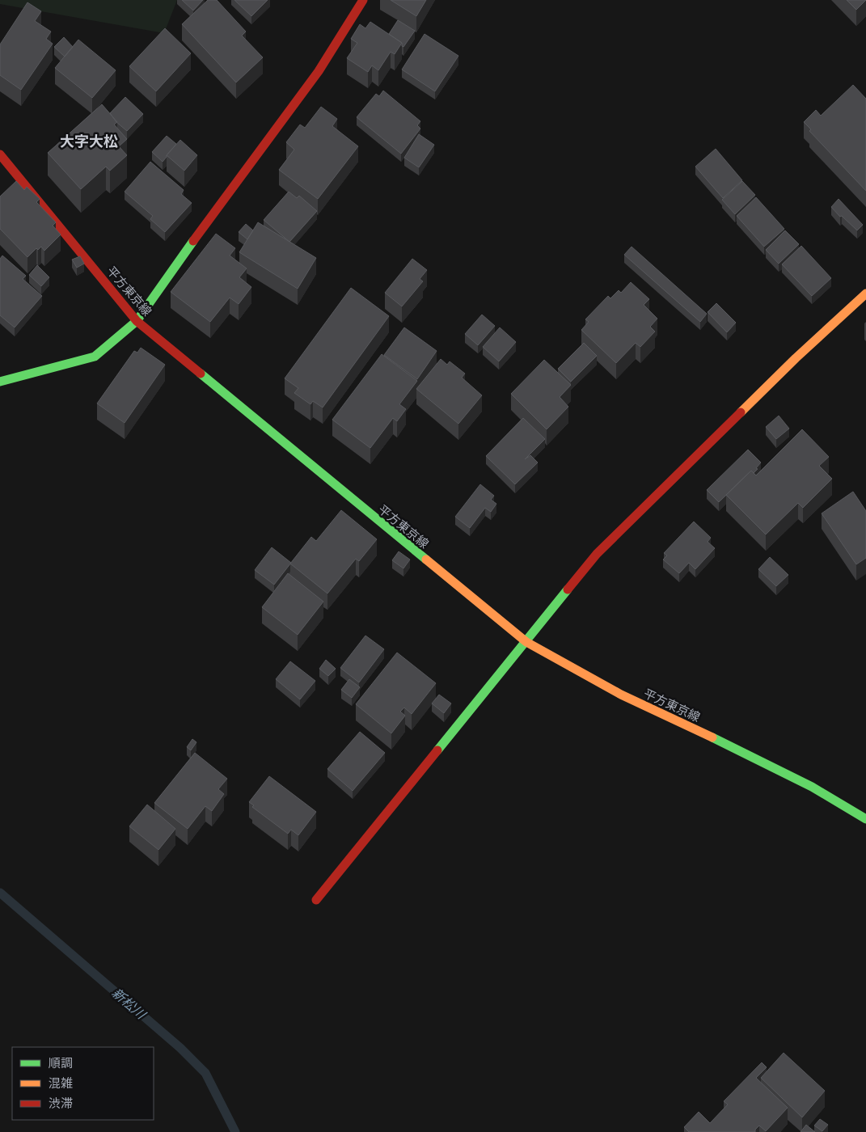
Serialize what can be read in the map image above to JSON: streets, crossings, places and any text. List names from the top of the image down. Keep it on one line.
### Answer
{"streets":{"street":["平方東京線"]},"districts":["大字大松"],"water":["新松川"],"legend":["順調","混雑","渋滞"]}
